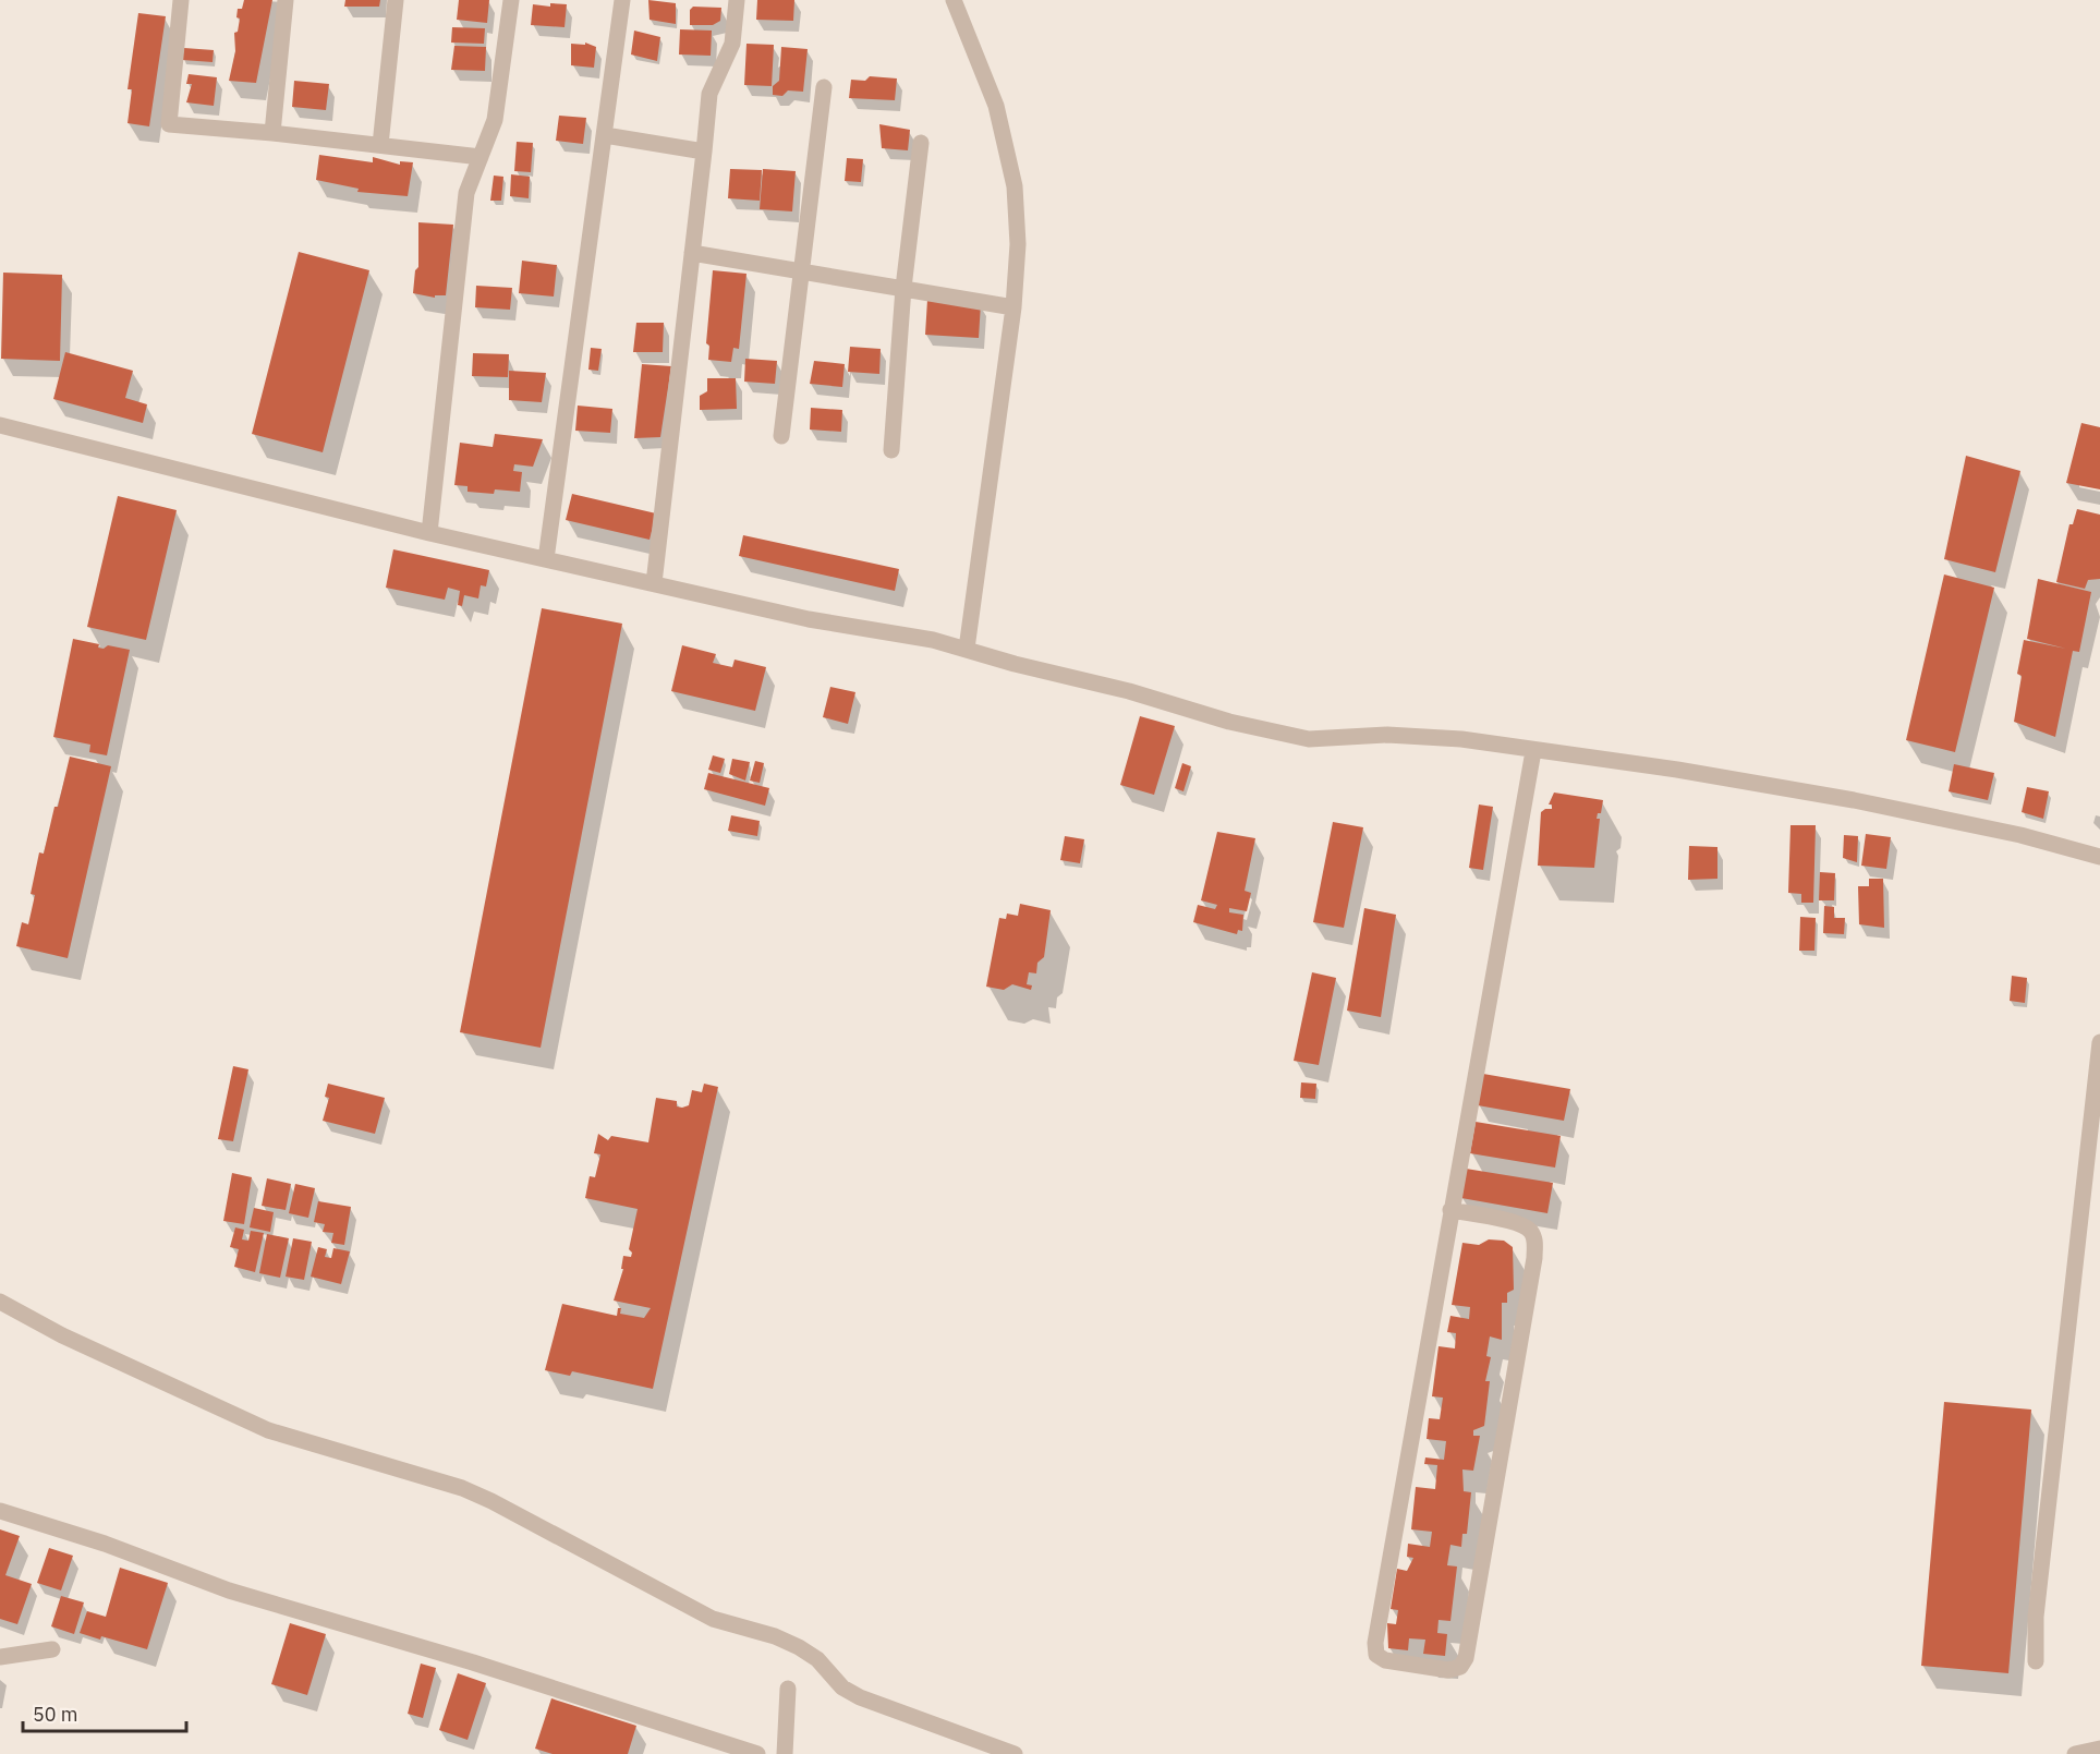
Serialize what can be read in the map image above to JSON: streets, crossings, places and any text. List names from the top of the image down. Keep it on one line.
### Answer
{"scale_bar":"50 m"}
